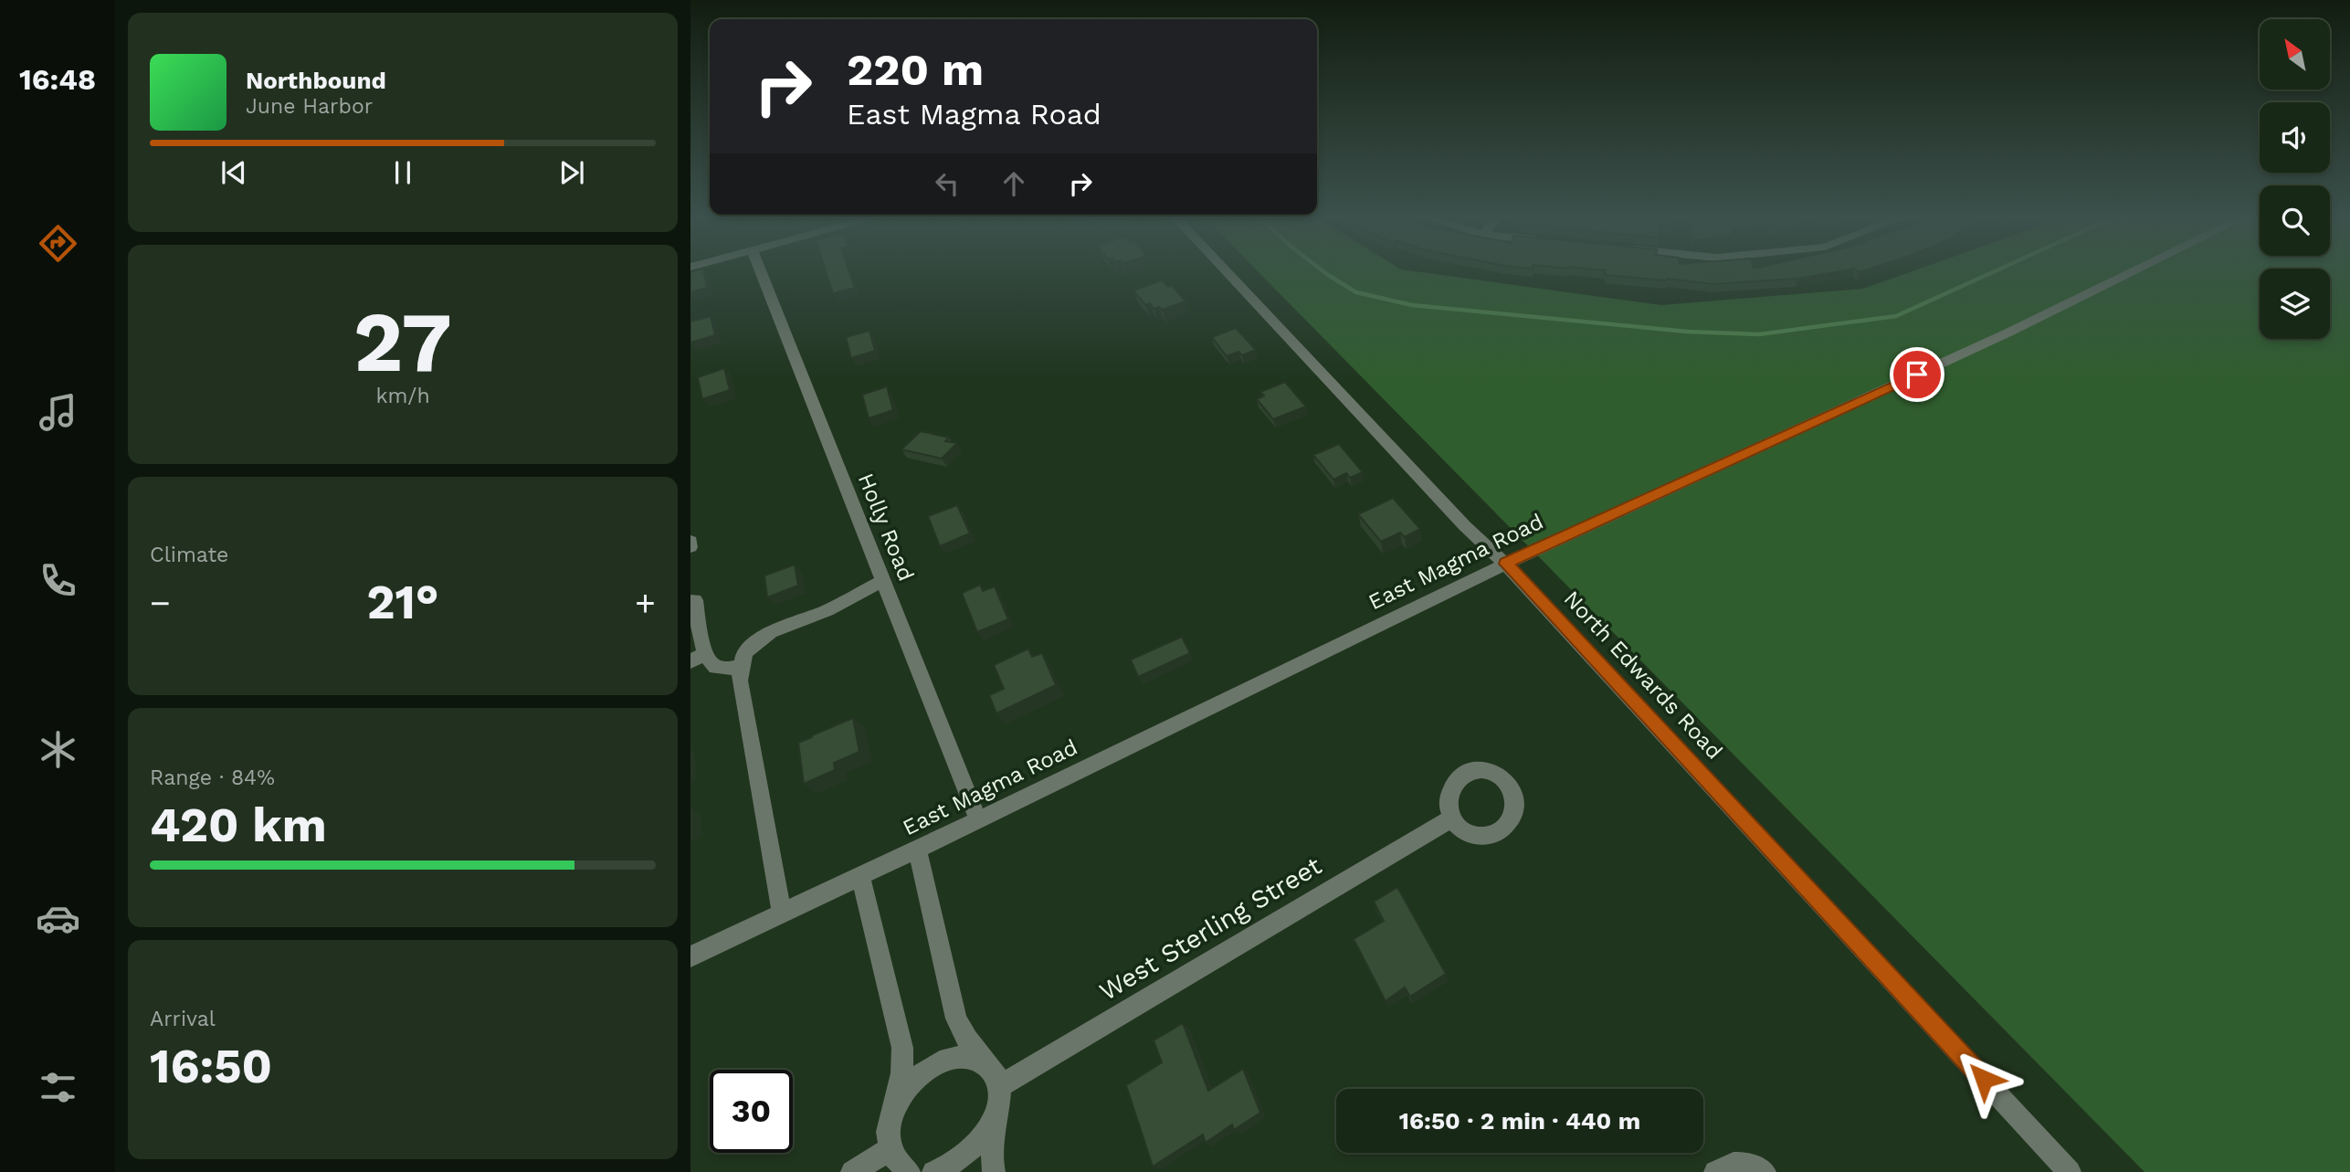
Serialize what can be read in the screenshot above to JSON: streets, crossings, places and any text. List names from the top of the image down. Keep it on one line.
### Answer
{"streets":{"street":["Holly Road","East Magma Road","North Edwards Road","West Sterling Street"]},"crossings":[["Holly Road","East Magma Road"],["East Magma Road","North Edwards Road"]],"north":"top left","page":{"tabs":"16:48","turn":["220 m","East Magma Road"],"song":["Northbound","June Harbor"],"tile":[["27","km/h"],"Climate",["Range · 84%","420 km"],["Arrival","16:50"]],"heat":["−","21°","+"],"limit":"30","trip":"16:50 · 2 min · 440 m"}}
